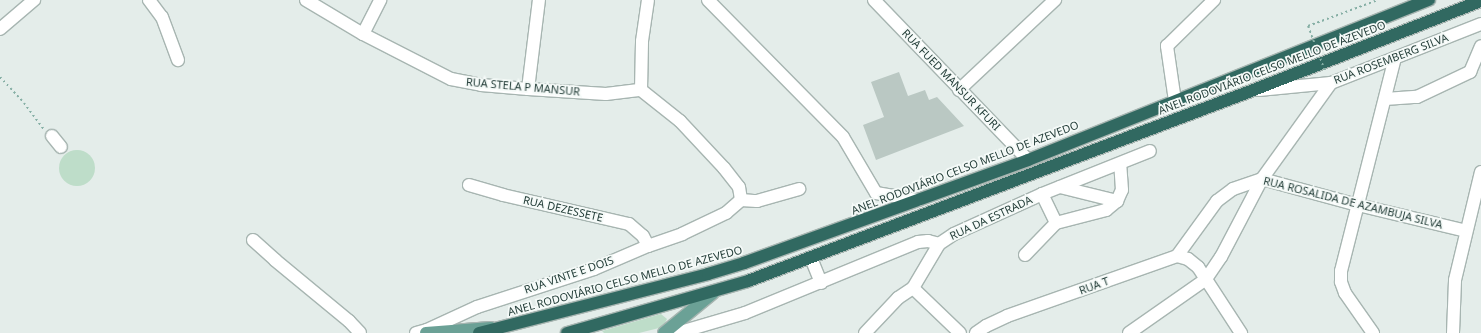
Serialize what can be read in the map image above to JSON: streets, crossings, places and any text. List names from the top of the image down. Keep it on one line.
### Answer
{"streets":{"highway":["ANEL RODOVIÁRIO CELSO MELLO DE AZEVEDO"],"street":["RUA ROSEMBERG SILVA","RUA FUED MANSUR KFURI","RUA STELA P MANSUR","RUA ROSALIDA DE AZAMBUJA SILVA","RUA DEZESSETE","RUA DA ESTRADA","RUA VINTE E DOIS","RUA T"]},"crossings":[["RUA ROSEMBERG SILVA","ANEL RODOVIÁRIO CELSO MELLO DE AZEVEDO"],["ANEL RODOVIÁRIO CELSO MELLO DE AZEVEDO","RUA FUED MANSUR KFURI"],["RUA ROSALIDA DE AZAMBUJA SILVA","RUA T"],["RUA DEZESSETE","RUA VINTE E DOIS"]]}
